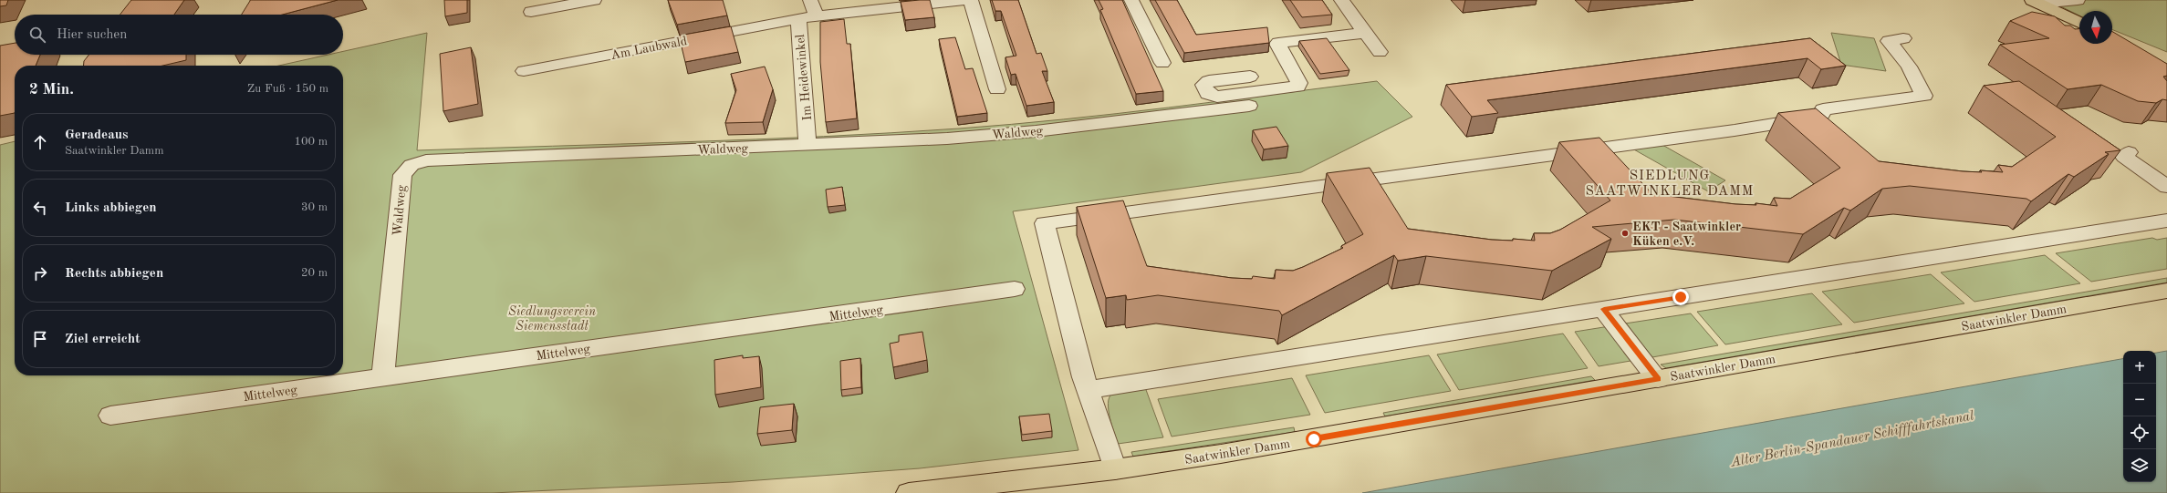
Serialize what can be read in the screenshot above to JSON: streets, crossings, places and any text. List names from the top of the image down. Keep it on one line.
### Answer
{"streets":{"main road":["Saatwinkler Damm"],"street":["Am Laubwald","Im Heidewinkel","Waldweg","Mittelweg"]},"crossings":[["Am Laubwald","Im Heidewinkel"],["Im Heidewinkel","Waldweg"],["Waldweg","Mittelweg"]],"districts":["SIEDLUNG SAATWINKLER DAMM"],"water":["Alter Berlin-Spandauer Schifffahrtskanal"],"parks":["Siedlungsverein Siemensstadt"],"places":["EKT - Saatwinkler Küken e.V."],"north":"bottom","page":{"search":"Hier suchen","heading":["2 Min.","Zu Fuß · 150 m"],"list":[["Geradeaus","Saatwinkler Damm","100 m"],["Links abbiegen","30 m"],["Rechts abbiegen","20 m"],"Ziel erreicht"],"map_buttons":["+","−"]}}
